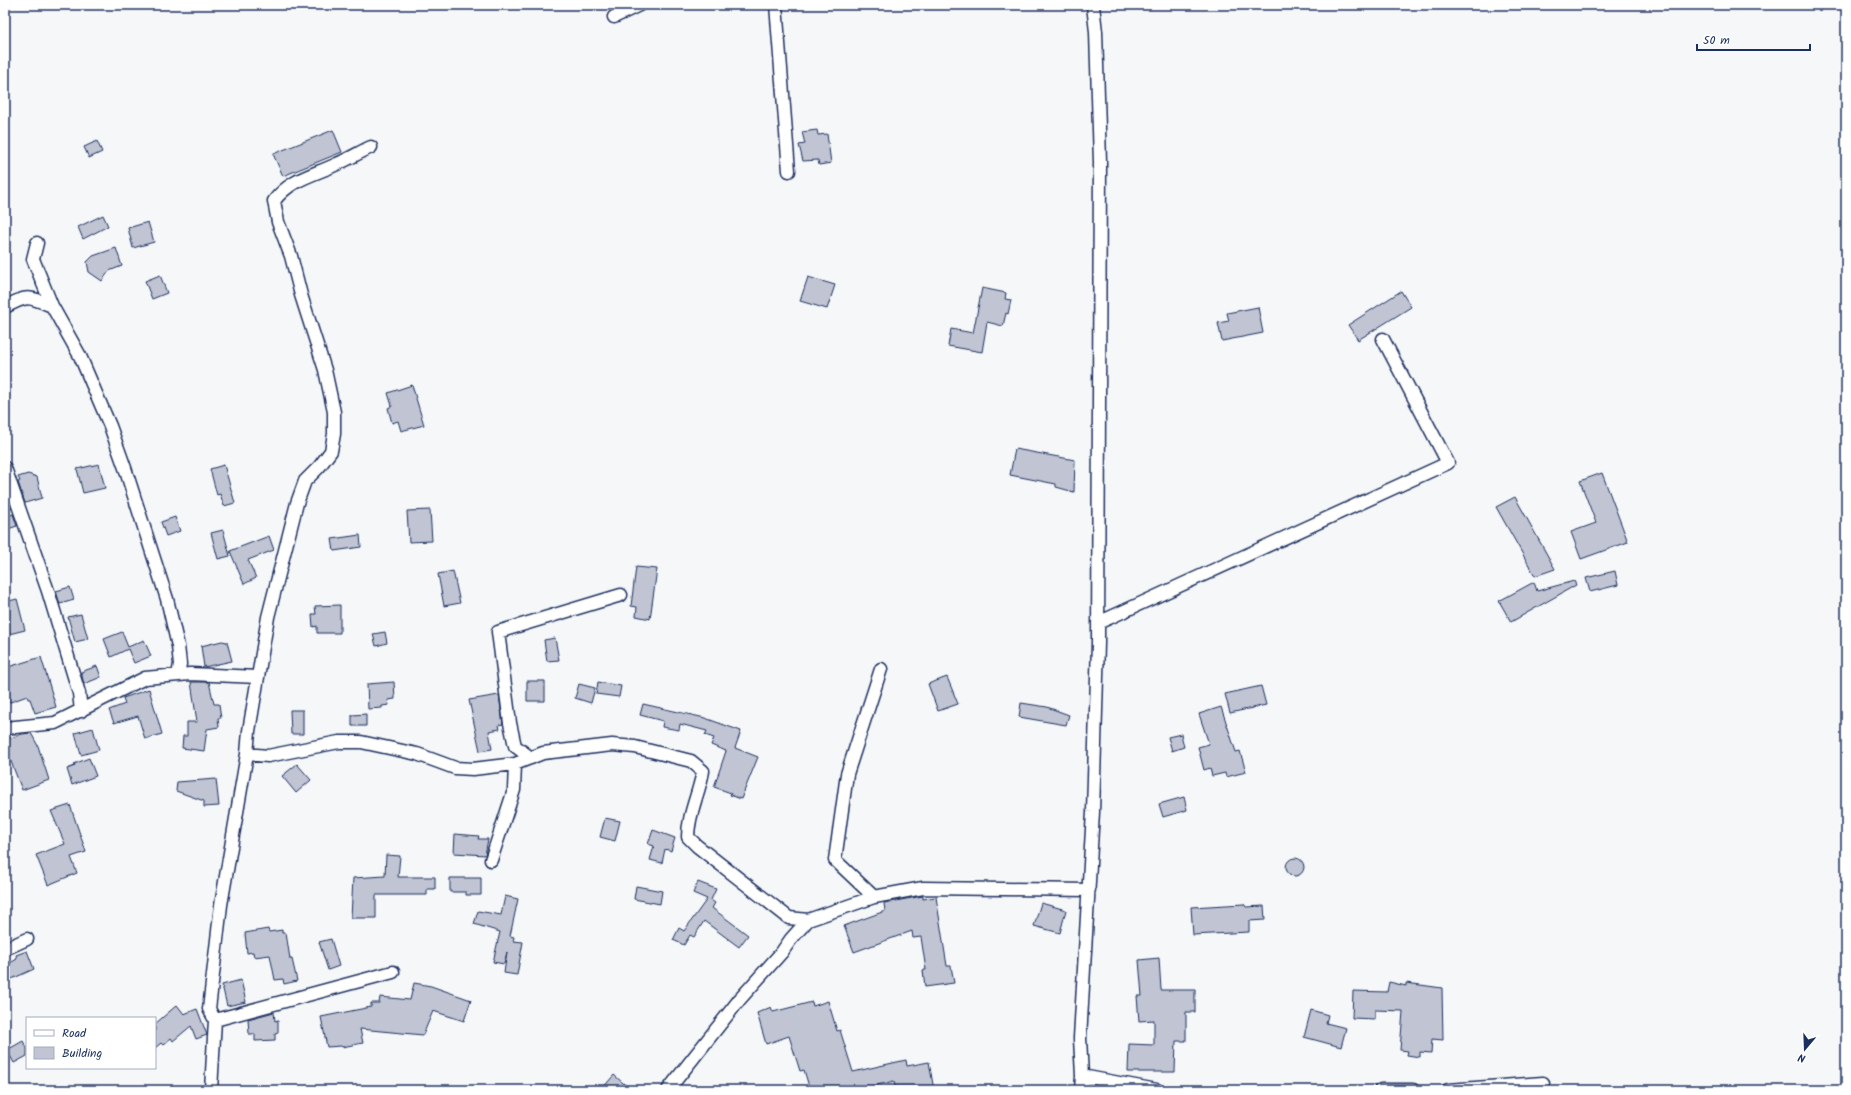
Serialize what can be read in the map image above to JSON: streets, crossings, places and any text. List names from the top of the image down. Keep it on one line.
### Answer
{"legend":["Road","Building"],"scale_bar":"50 m","north":"bottom"}
